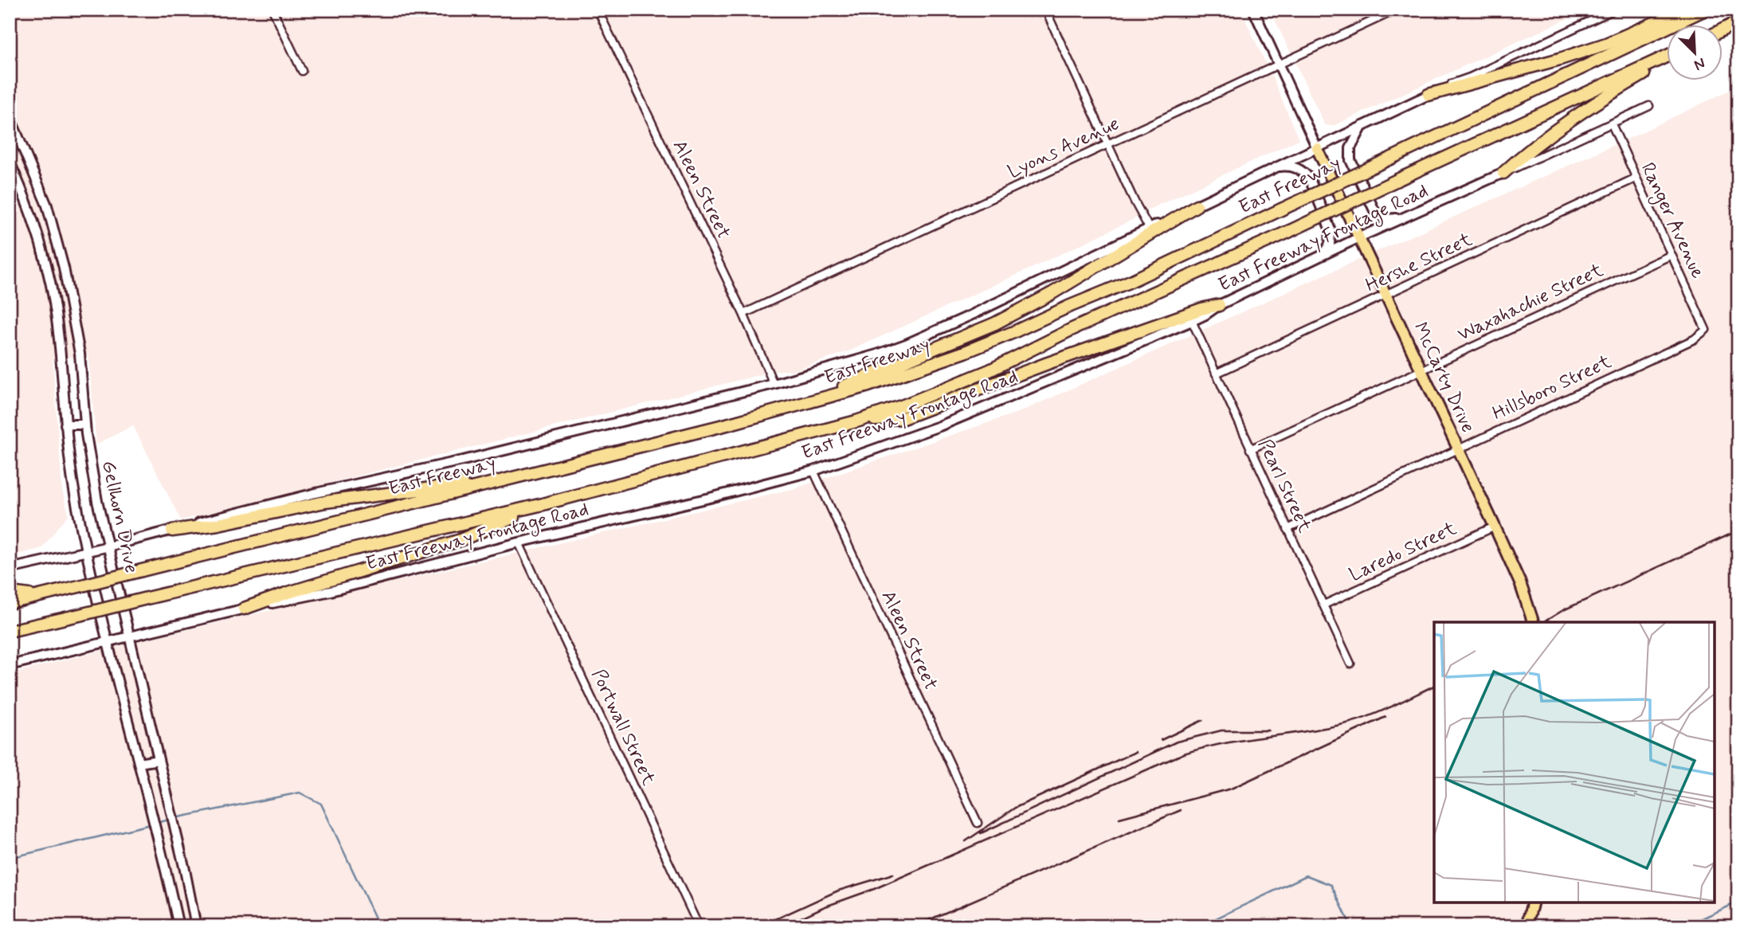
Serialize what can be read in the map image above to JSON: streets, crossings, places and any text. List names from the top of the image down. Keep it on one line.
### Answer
{"streets":{"highway":["East Freeway"],"main road":["East Freeway Frontage Road","McCarty Drive","Gellhorn Drive"],"street":["Lyons Avenue","Aleen Street","Ranger Avenue","Hershe Street","Waxahachie Street","Hillsboro Street","Pearl Street","Laredo Street","Portwall Street"]},"crossings":[["Lyons Avenue","Aleen Street"],["Aleen Street","East Freeway Frontage Road"],["Ranger Avenue","East Freeway Frontage Road"],["Ranger Avenue","Hershe Street"],["Ranger Avenue","Waxahachie Street"],["Ranger Avenue","Hillsboro Street"],["East Freeway Frontage Road","McCarty Drive"],["East Freeway Frontage Road","Pearl Street"],["East Freeway Frontage Road","Gellhorn Drive"],["East Freeway Frontage Road","Portwall Street"],["Hershe Street","McCarty Drive"],["Hershe Street","Pearl Street"],["Waxahachie Street","McCarty Drive"],["Waxahachie Street","Pearl Street"],["McCarty Drive","Hillsboro Street"],["McCarty Drive","Laredo Street"],["Hillsboro Street","Pearl Street"],["Pearl Street","Laredo Street"]],"north":"bottom right"}
